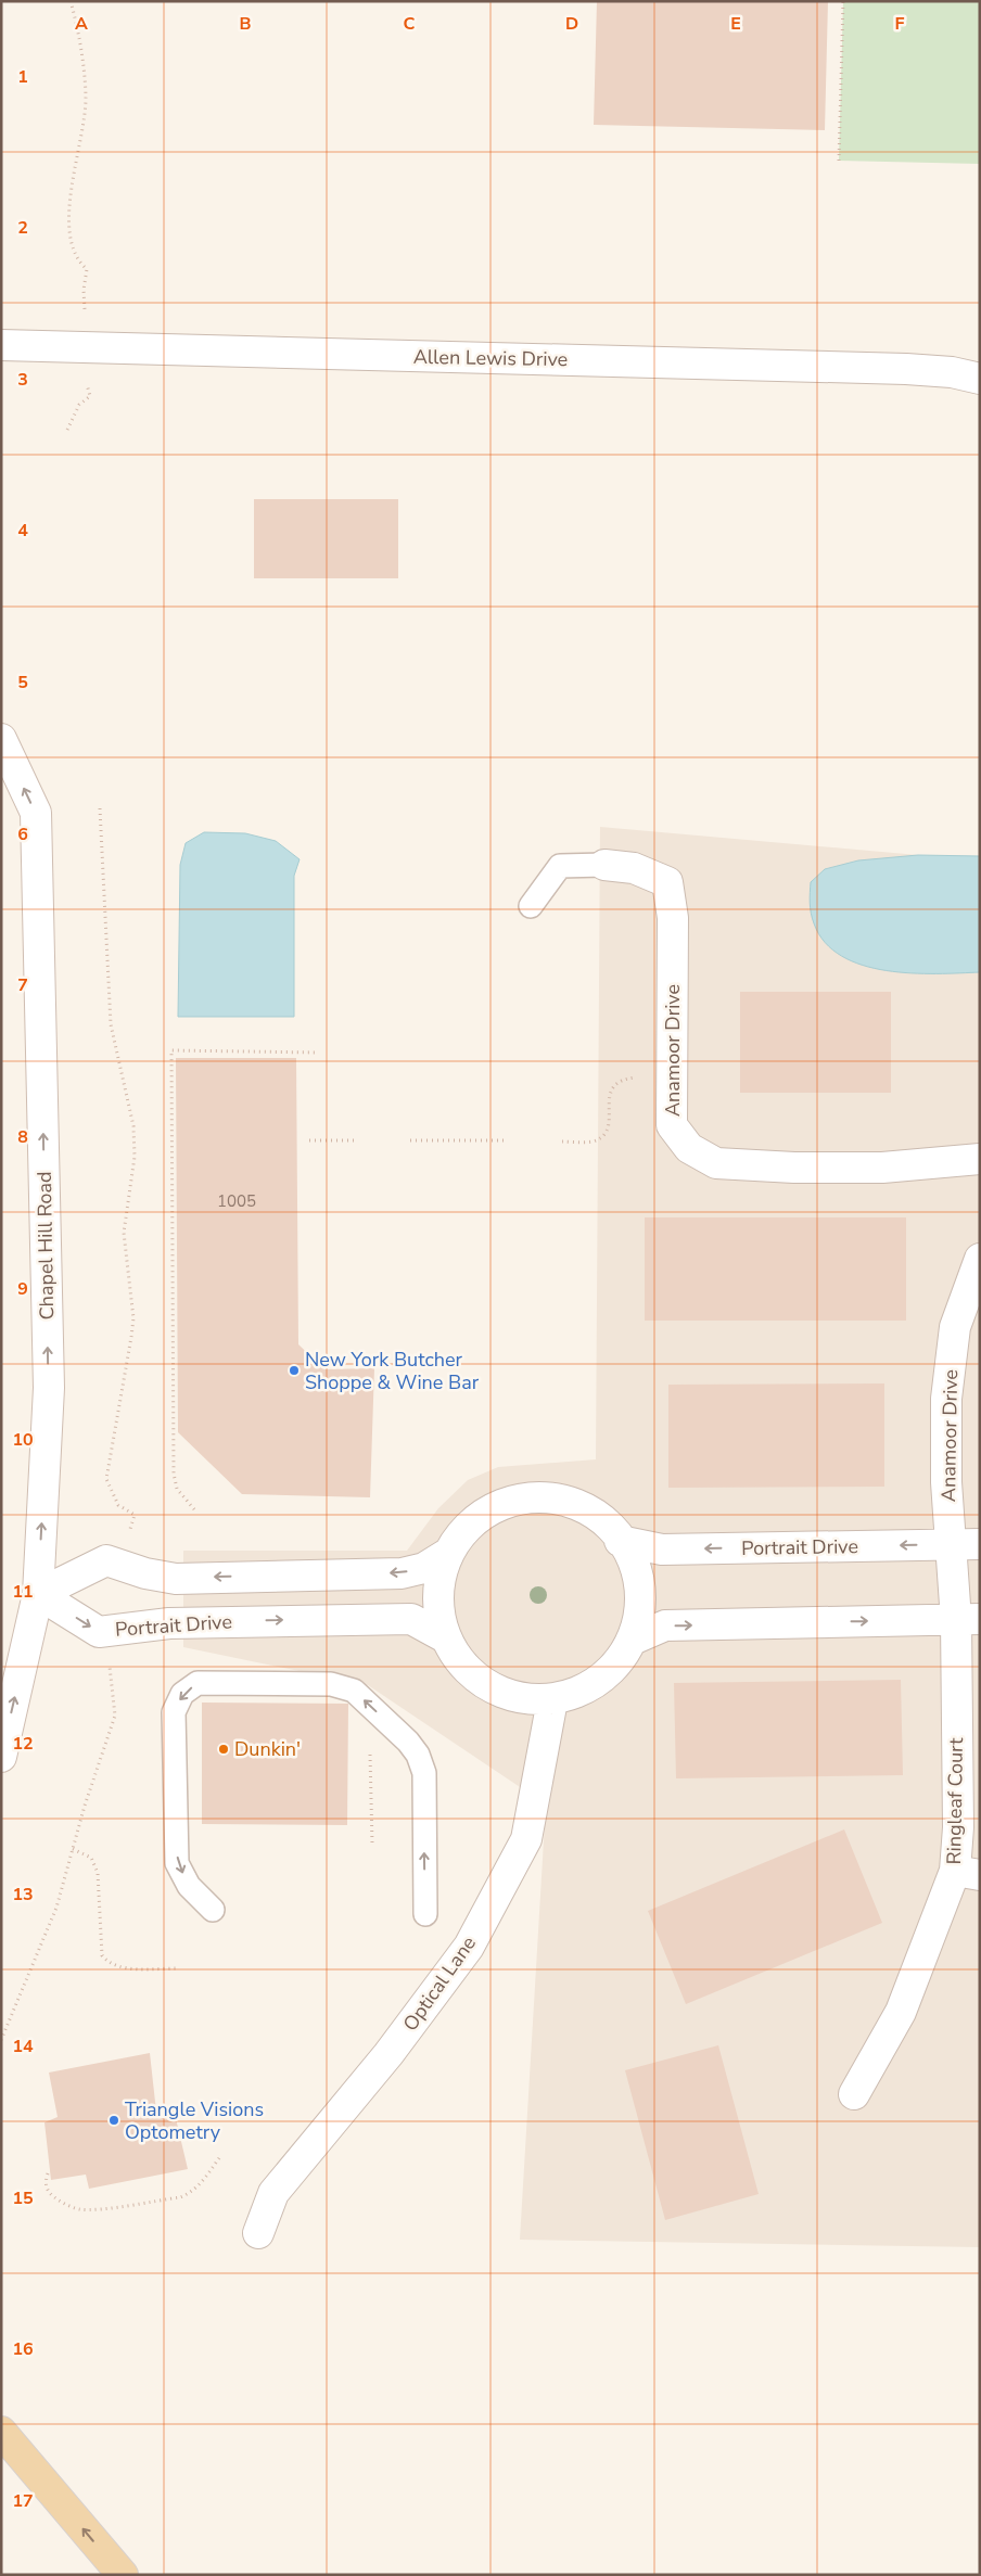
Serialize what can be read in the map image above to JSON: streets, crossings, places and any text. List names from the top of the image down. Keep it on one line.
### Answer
{"streets":{"street":["Allen Lewis Drive","Anamoor Drive","Chapel Hill Road","Portrait Drive","Ringleaf Court","Optical Lane"]},"crossings":[["Anamoor Drive","Portrait Drive"],["Anamoor Drive","Ringleaf Court"],["Chapel Hill Road","Portrait Drive"],["Portrait Drive","Optical Lane"]],"one_way":["Chapel Hill Road"],"places":["New York Butcher Shoppe & Wine Bar","Dunkin'","Triangle Visions Optometry"],"house_numbers":["1005"],"grid":{"columns":["A","B","C","D","E","F"],"rows":["1","2","3","4","5","6","7","8","9","10","11","12","13","14","15","16","17"]}}
